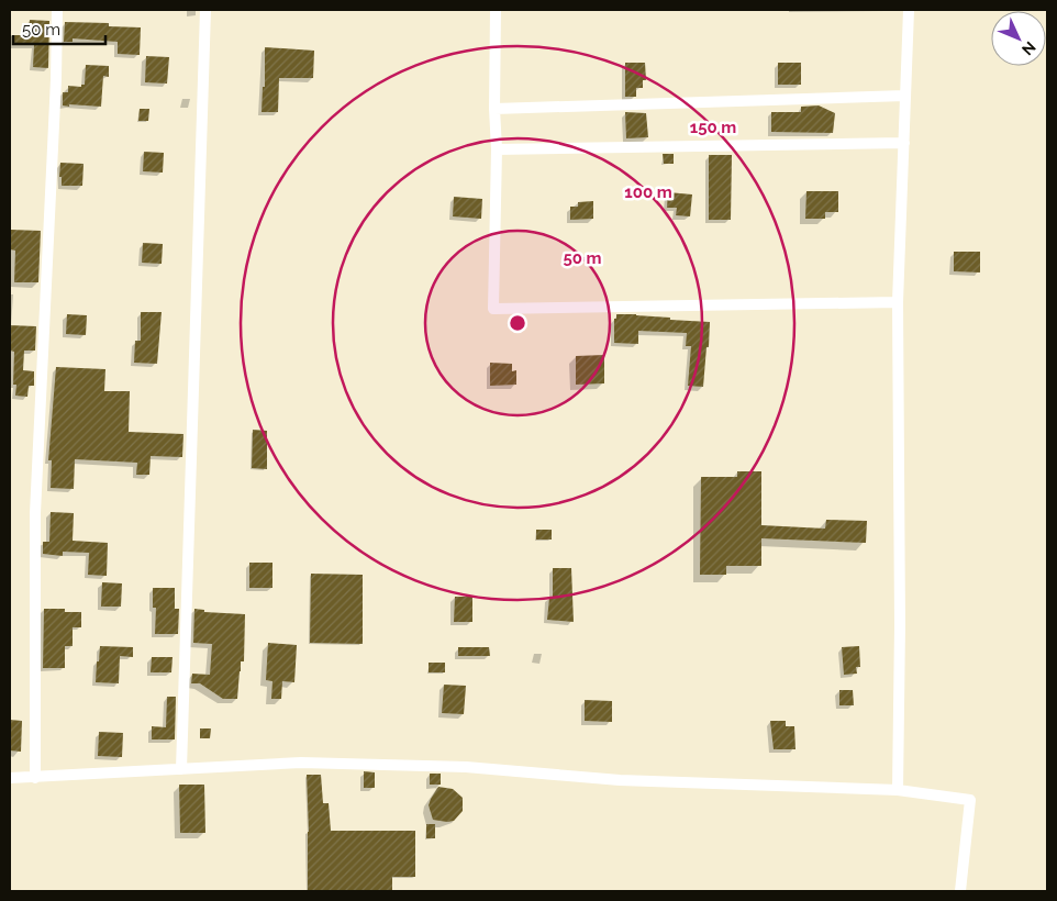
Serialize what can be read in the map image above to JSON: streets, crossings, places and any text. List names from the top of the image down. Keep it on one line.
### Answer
{"scale_bar":"50 m","north":"bottom right","rings":["150 m","100 m","50 m"]}
